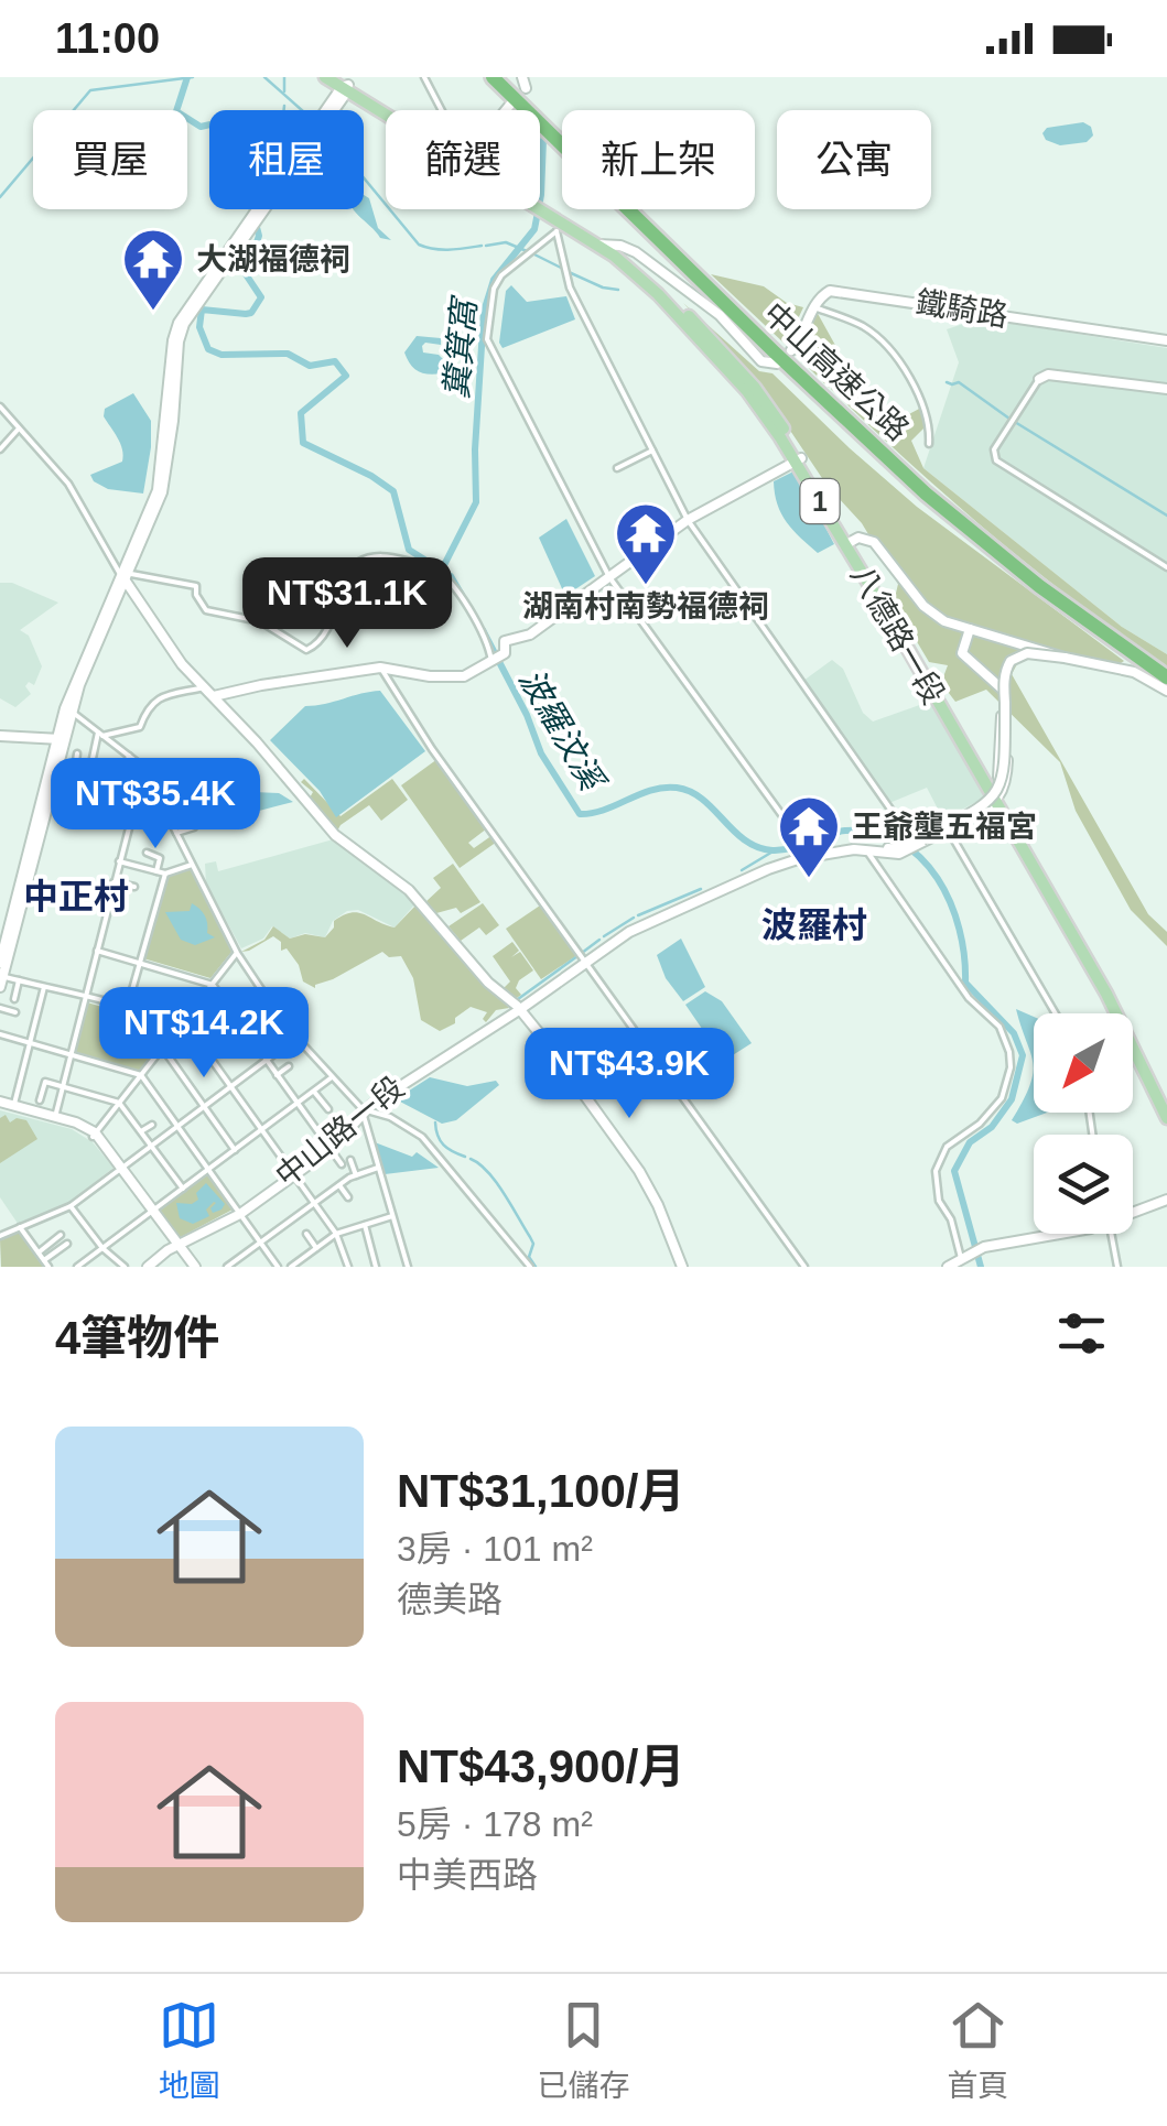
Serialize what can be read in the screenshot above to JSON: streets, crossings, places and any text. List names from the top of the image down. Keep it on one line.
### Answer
{"streets":{"highway":["中山高速公路"],"main road":["1","八德路一段"],"street":["鐵騎路","中山路一段"]},"crossings":[["1","八德路一段"]],"districts":["中正村","波羅村"],"water":["糞箕窩","波羅汶溪"],"places":{"temple":["大湖福德祠","湖南村南勢福德祠","王爺壟五福宮"]},"north":"bottom left","page":{"status":"11:00","chip":["買屋","租屋","篩選","新上架","公寓"],"price":["NT$31.1K","NT$35.4K","NT$14.2K","NT$43.9K"],"heading":"4筆物件","list":[{"name":"NT$31,100/月","note":"3房 · 101 m² · 德美路"},{"name":"NT$43,900/月","note":"5房 · 178 m² · 中美西路"}],"tabs":["地圖","已儲存","首頁"]}}
